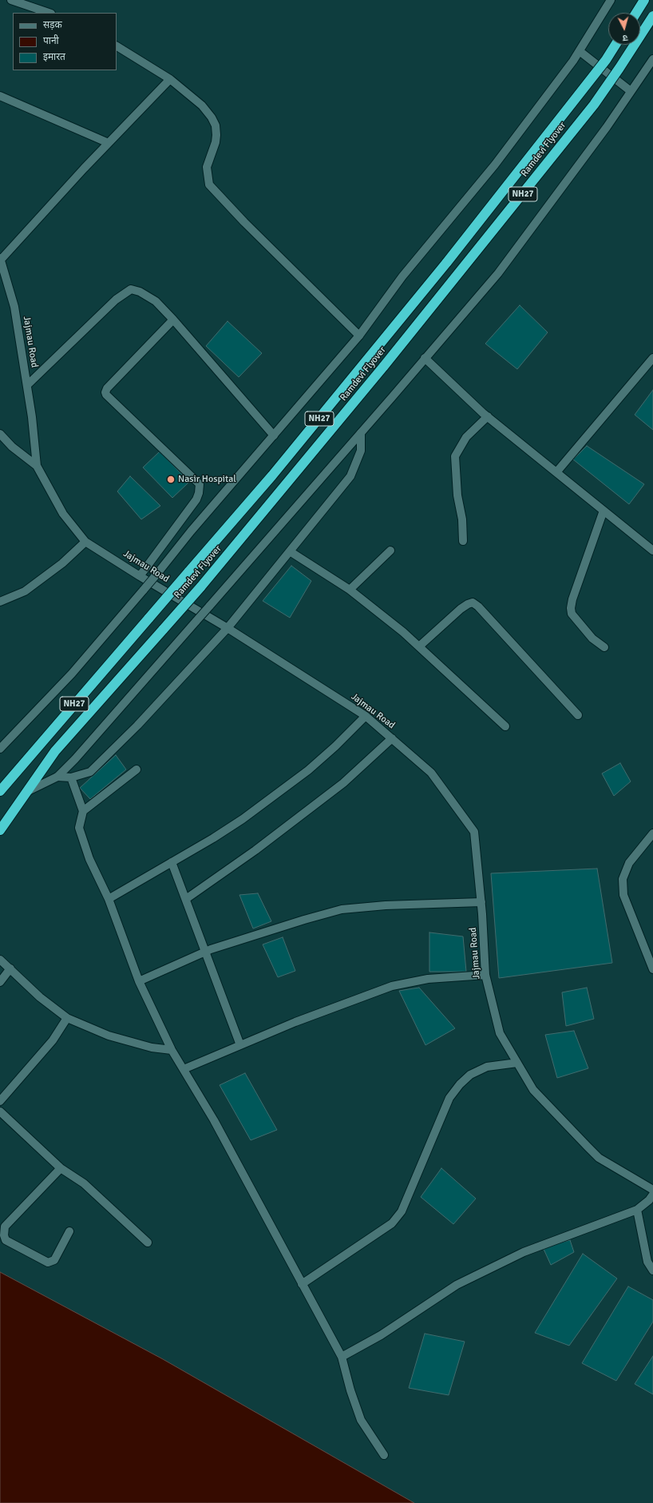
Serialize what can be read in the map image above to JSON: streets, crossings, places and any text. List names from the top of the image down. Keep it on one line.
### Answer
{"streets":{"highway":["Ramdevi Flyover","NH27"],"street":["Jajmau Road"]},"crossings":[["Ramdevi Flyover","NH27"]],"places":["Nasir Hospital"],"legend":["सड़क","पानी","इमारत"],"north":"bottom"}
